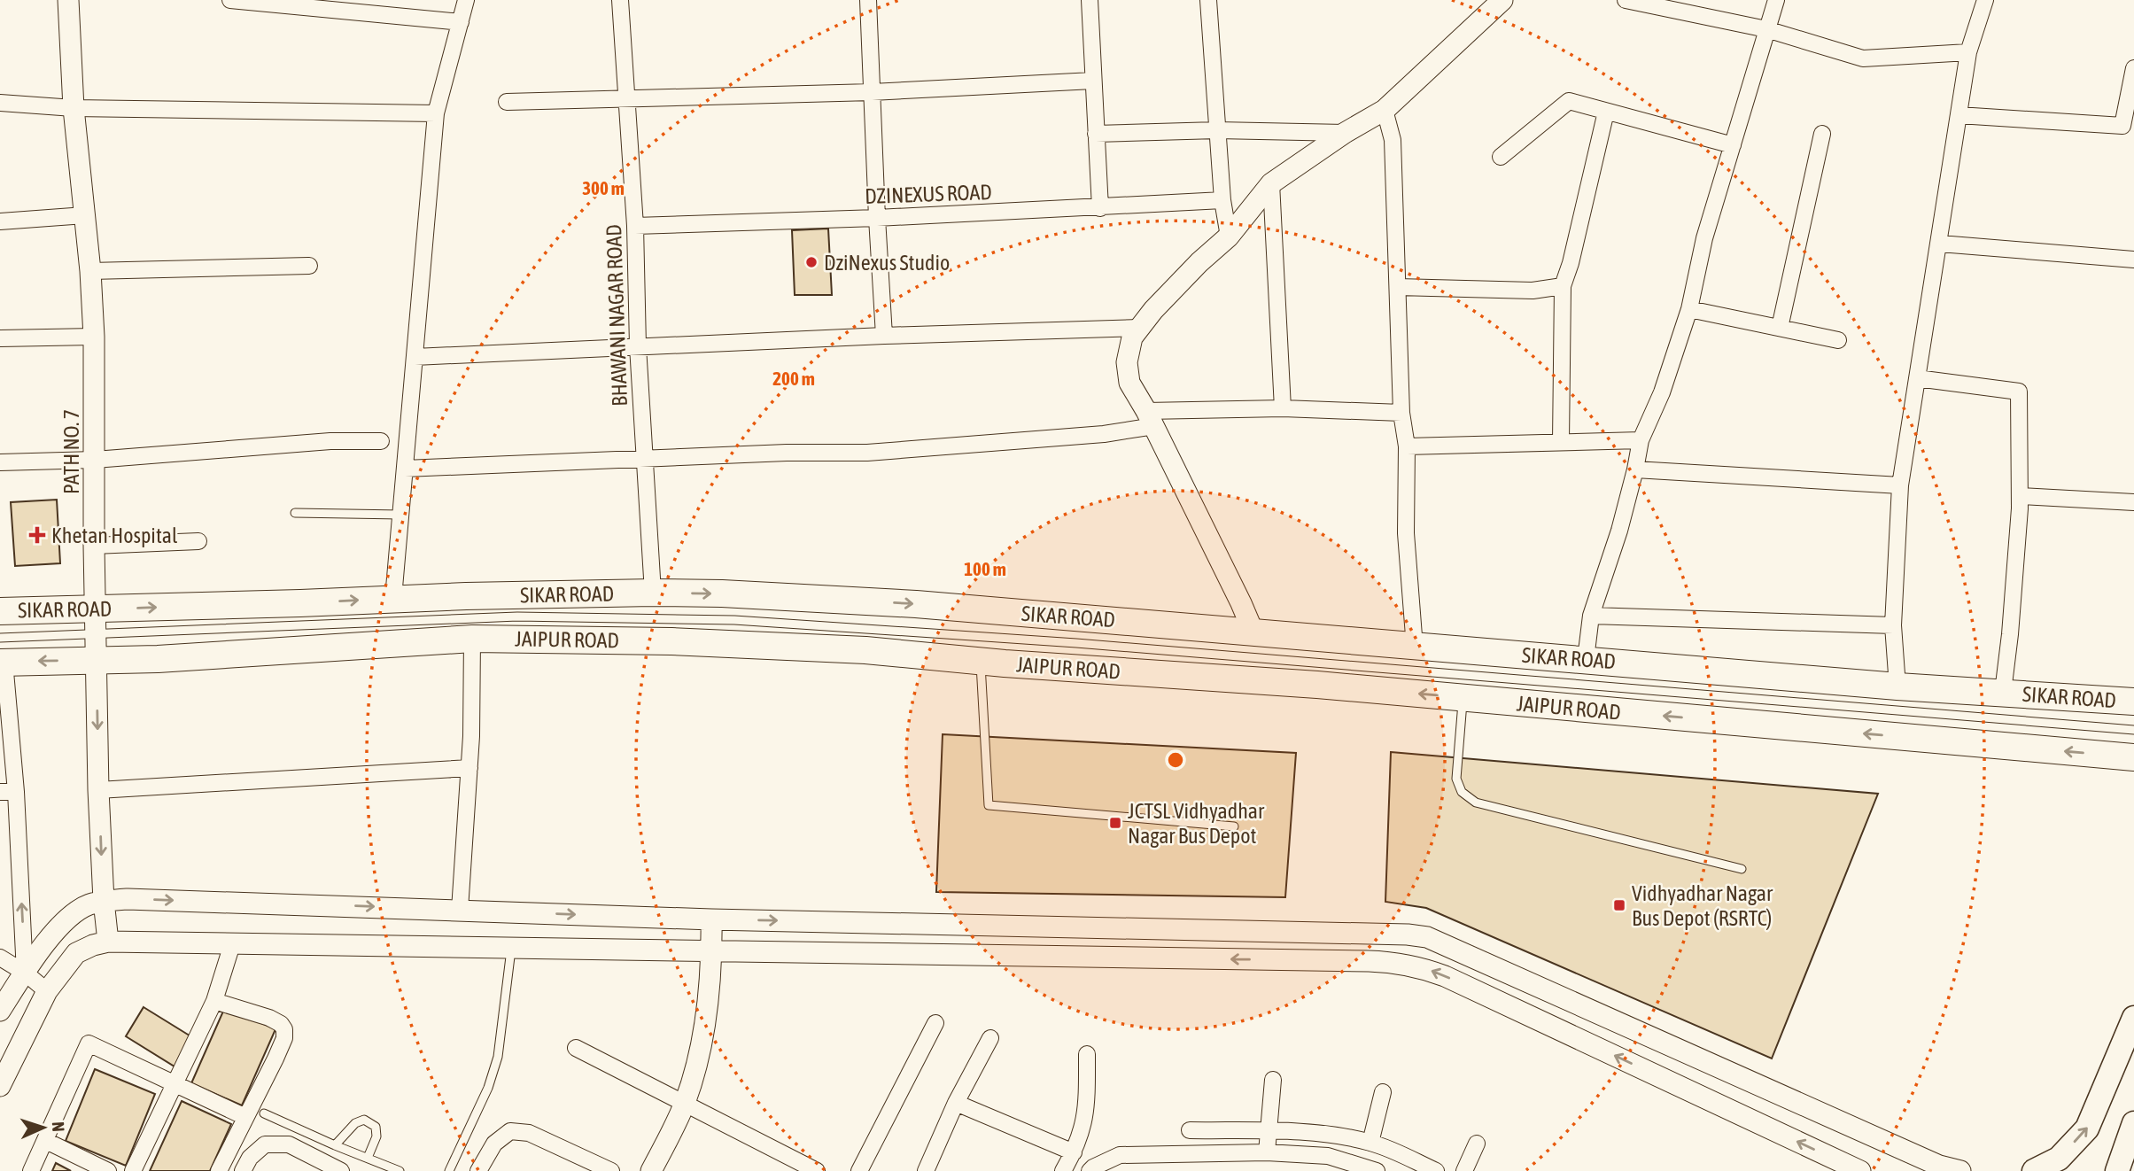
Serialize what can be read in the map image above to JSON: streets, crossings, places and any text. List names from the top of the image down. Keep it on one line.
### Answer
{"streets":{"main road":["SIKAR ROAD","JAIPUR ROAD"],"street":["DZINEXUS ROAD","BHAWANI NAGAR ROAD","PATH NO. 7"]},"crossings":[["DZINEXUS ROAD","BHAWANI NAGAR ROAD"],["BHAWANI NAGAR ROAD","SIKAR ROAD"],["PATH NO. 7","SIKAR ROAD"],["PATH NO. 7","JAIPUR ROAD"]],"one_way":["SIKAR ROAD","JAIPUR ROAD"],"places":{"other":["DziNexus Studio"],"health":["Khetan Hospital"],"transit":["JCTSL Vidhyadhar Nagar Bus Depot","Vidhyadhar Nagar Bus Depot (RSRTC)"]},"north":"right","rings":["300 m","200 m","100 m"]}
